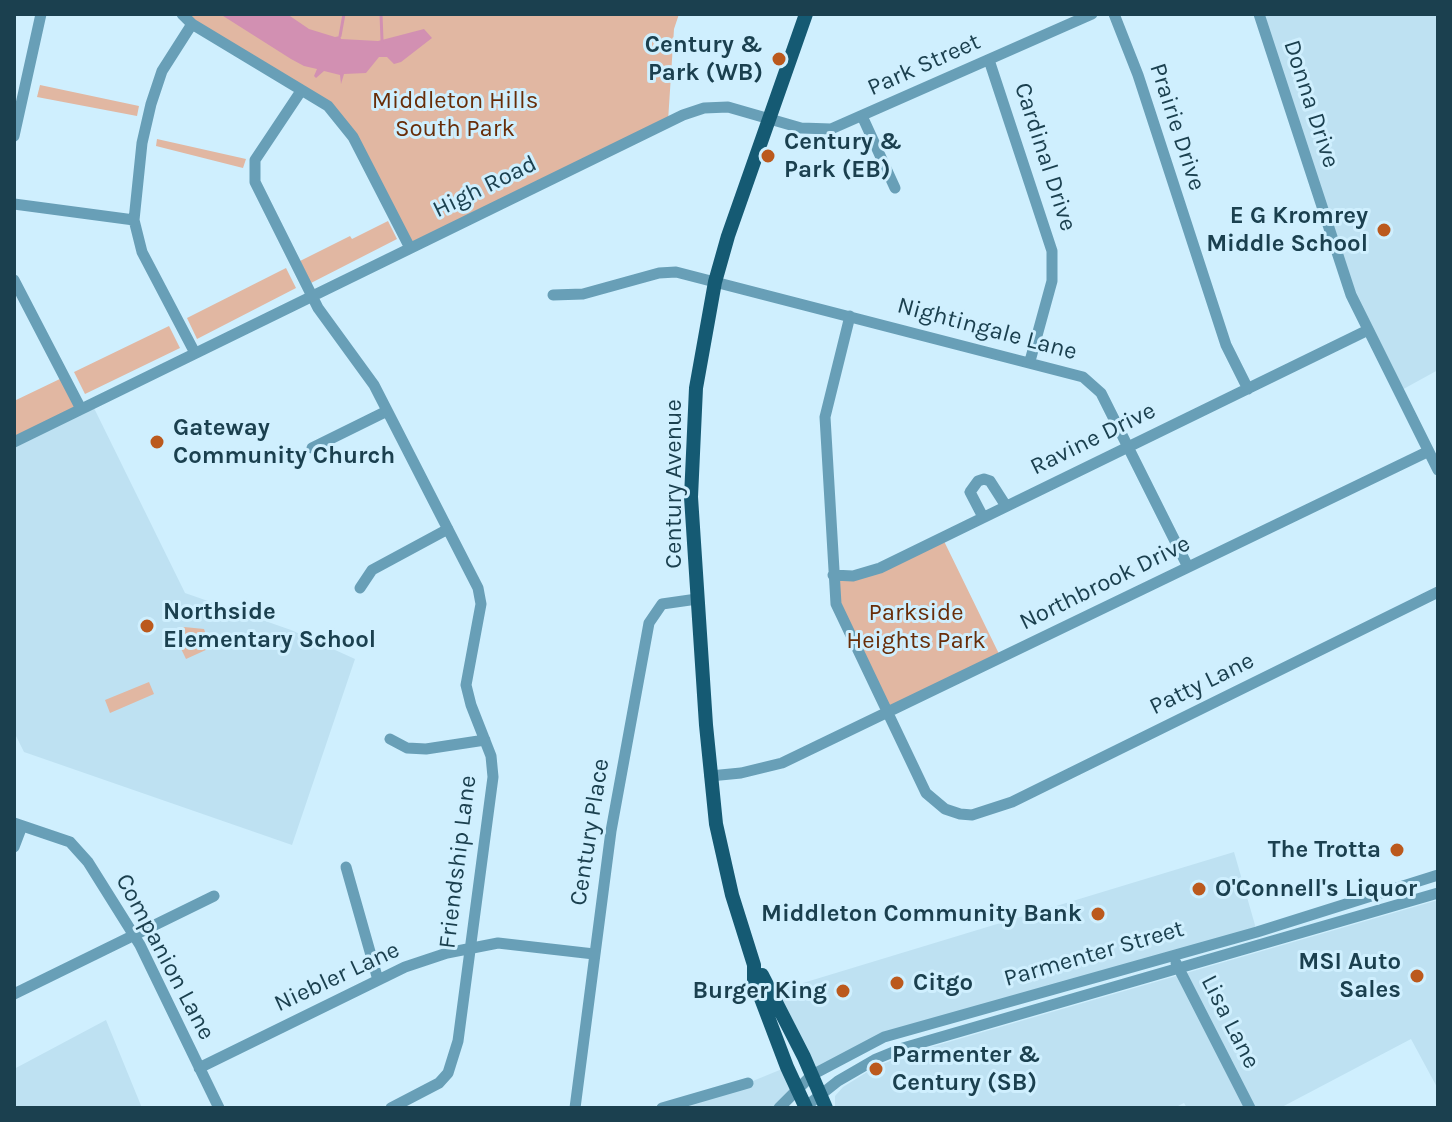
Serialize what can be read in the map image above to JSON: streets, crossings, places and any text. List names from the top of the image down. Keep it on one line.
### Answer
{"streets":{"main road":["Century Avenue"],"street":["Park Street","Donna Drive","Prairie Drive","Cardinal Drive","High Road","Nightingale Lane","Ravine Drive","Northbrook Drive","Patty Lane","Century Place","Friendship Lane","Parmenter Street","Companion Lane","Niebler Lane","Lisa Lane"]},"crossings":[["Park Street","Cardinal Drive"],["Park Street","High Road"],["Park Street","Century Avenue"],["Donna Drive","Ravine Drive"],["Donna Drive","Northbrook Drive"],["Prairie Drive","Ravine Drive"],["Cardinal Drive","Nightingale Lane"],["High Road","Century Avenue"],["High Road","Friendship Lane"],["Nightingale Lane","Ravine Drive"],["Nightingale Lane","Century Avenue"],["Nightingale Lane","Northbrook Drive"],["Century Avenue","Northbrook Drive"],["Century Avenue","Century Place"],["Century Avenue","Parmenter Street"],["Northbrook Drive","Patty Lane"],["Century Place","Niebler Lane"],["Friendship Lane","Niebler Lane"],["Parmenter Street","Lisa Lane"],["Companion Lane","Niebler Lane"]],"parks":["Middleton Hills South Park","Parkside Heights Park"],"places":["Century & Park (WB)","Century & Park (EB)","E G Kromrey Middle School","Gateway Community Church","Northside Elementary School","The Trotta","O'Connell's Liquor","Middleton Community Bank","MSI Auto Sales","Citgo","Burger King","Parmenter & Century (SB)"]}
